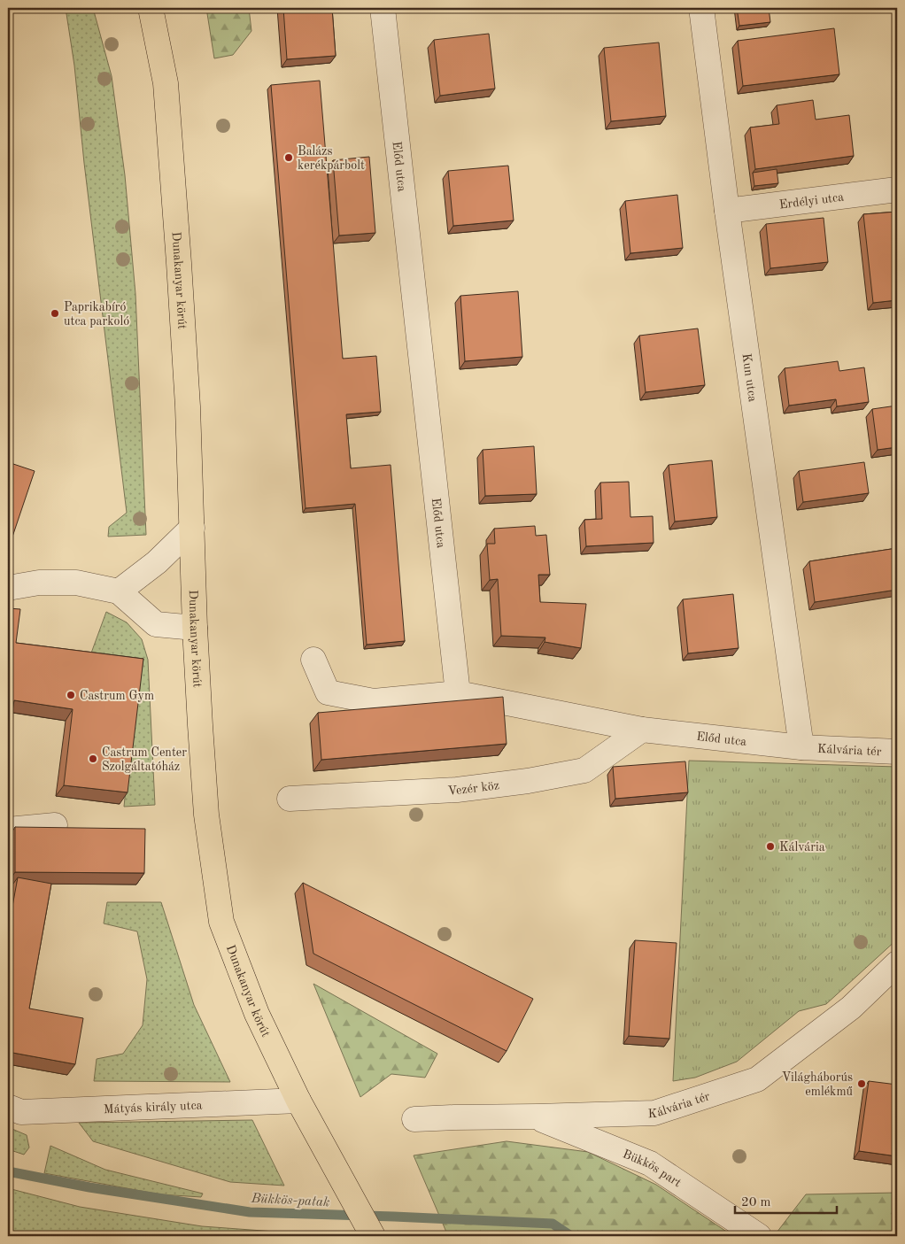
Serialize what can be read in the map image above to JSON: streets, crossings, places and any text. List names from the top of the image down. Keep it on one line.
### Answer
{"streets":{"main road":["Dunakanyar körút"],"street":["Előd utca","Erdélyi utca","Kun utca","Kálvária tér","Vezér köz","Mátyás király utca","Bükkös part"]},"crossings":[["Előd utca","Kun utca"],["Előd utca","Kálvária tér"],["Előd utca","Vezér köz"],["Erdélyi utca","Kun utca"],["Dunakanyar körút","Mátyás király utca"],["Kun utca","Kálvária tér"],["Kálvária tér","Bükkös part"]],"water":["Bükkös-patak"],"places":["Balázs kerékpárbolt","Paprikabíró utca parkoló","Castrum Gym","Castrum Center Szolgáltatóház","Kálvária","Világháborús emlékmű"],"scale_bar":"20 m"}
